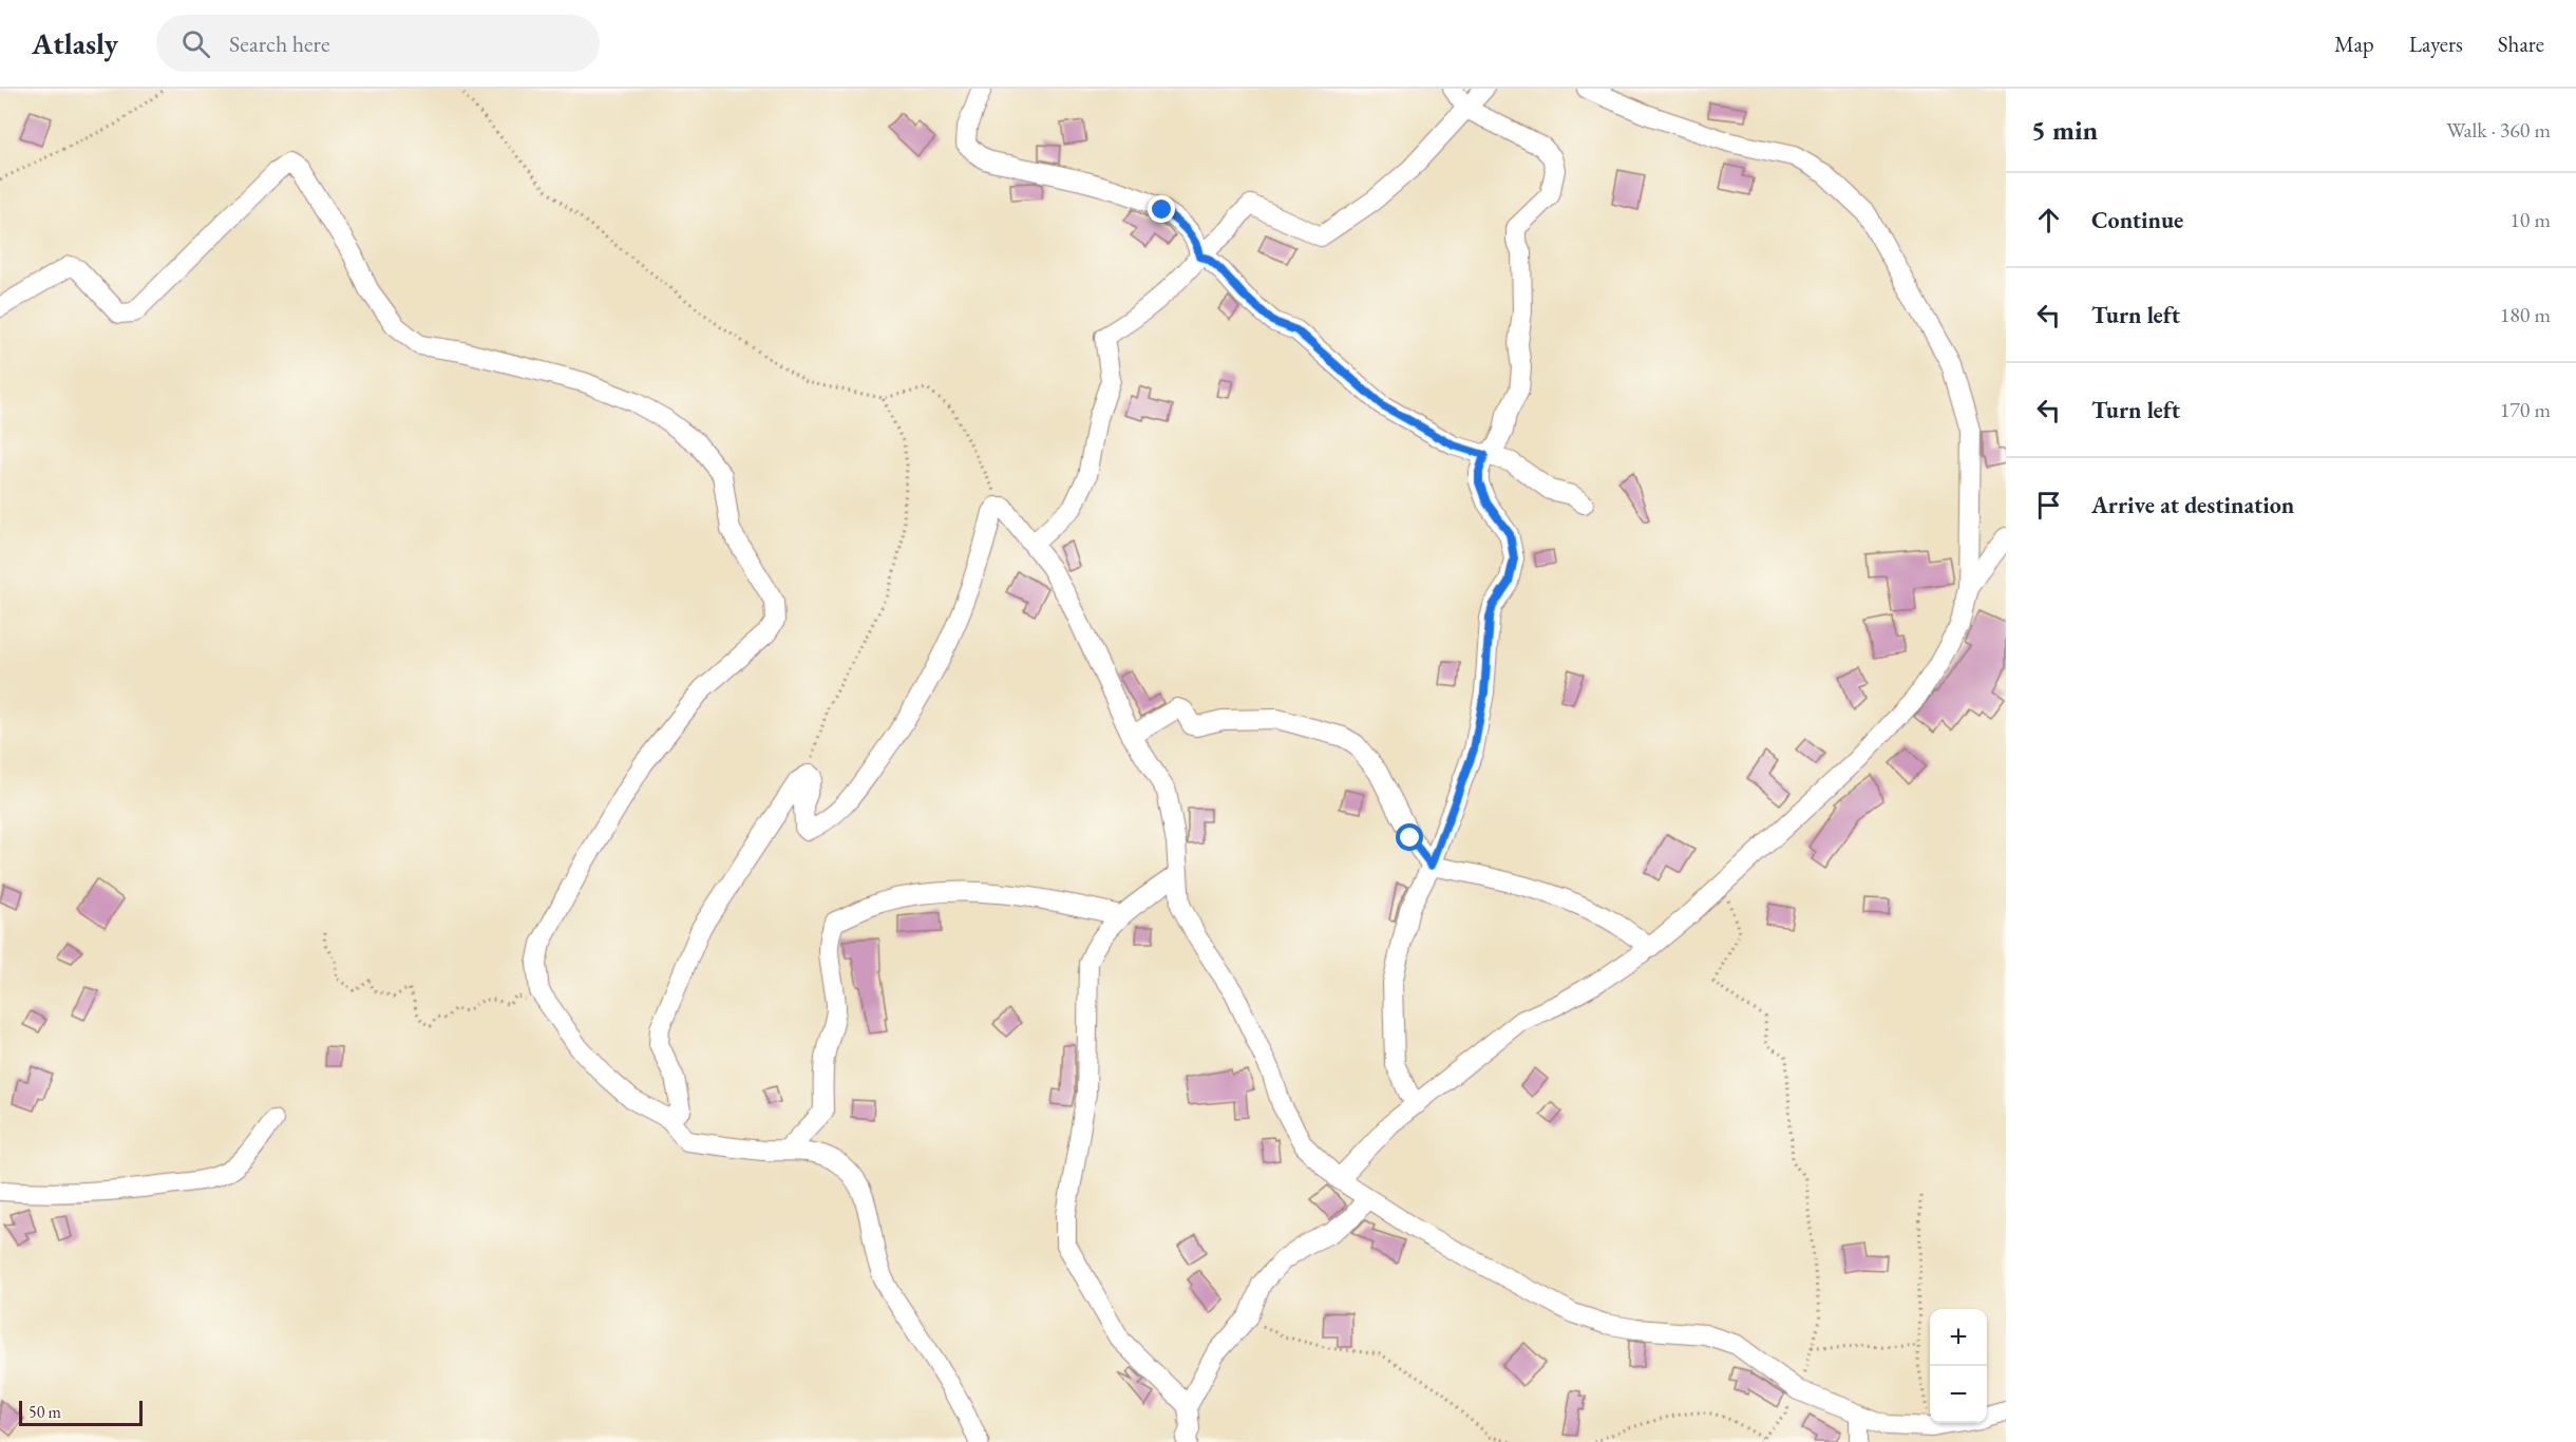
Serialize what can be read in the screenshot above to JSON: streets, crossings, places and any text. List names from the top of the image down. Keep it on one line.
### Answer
{"scale_bar":"50 m","page":{"header":"Atlasly","search":"Search here","nav":["Map","Layers","Share"],"heading":["5 min","Walk · 360 m"],"list":[["Continue","10 m"],["Turn left","180 m"],["Turn left","170 m"],"Arrive at destination"],"map_buttons":["+","−"],"scale":"50 m"}}
